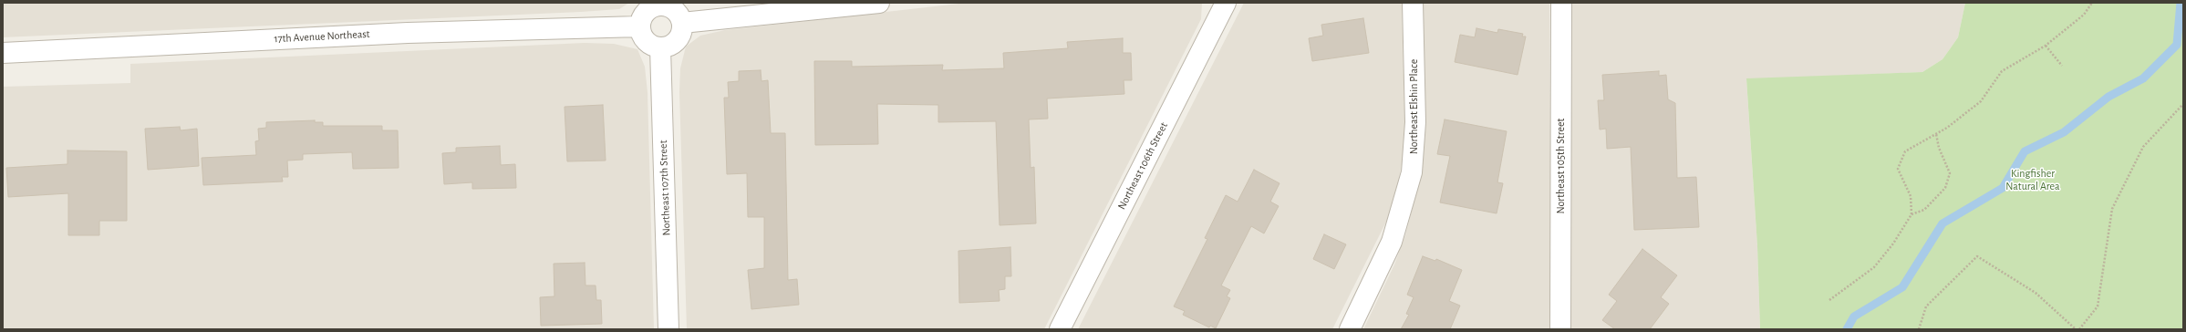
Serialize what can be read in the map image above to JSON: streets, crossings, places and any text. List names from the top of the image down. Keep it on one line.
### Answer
{"streets":{"street":["17th Avenue Northeast","Northeast Elshin Place","Northeast 106th Street","Northeast 105th Street","Northeast 107th Street"]},"crossings":[["17th Avenue Northeast","Northeast 107th Street"]],"parks":["Kingfisher Natural Area"]}
